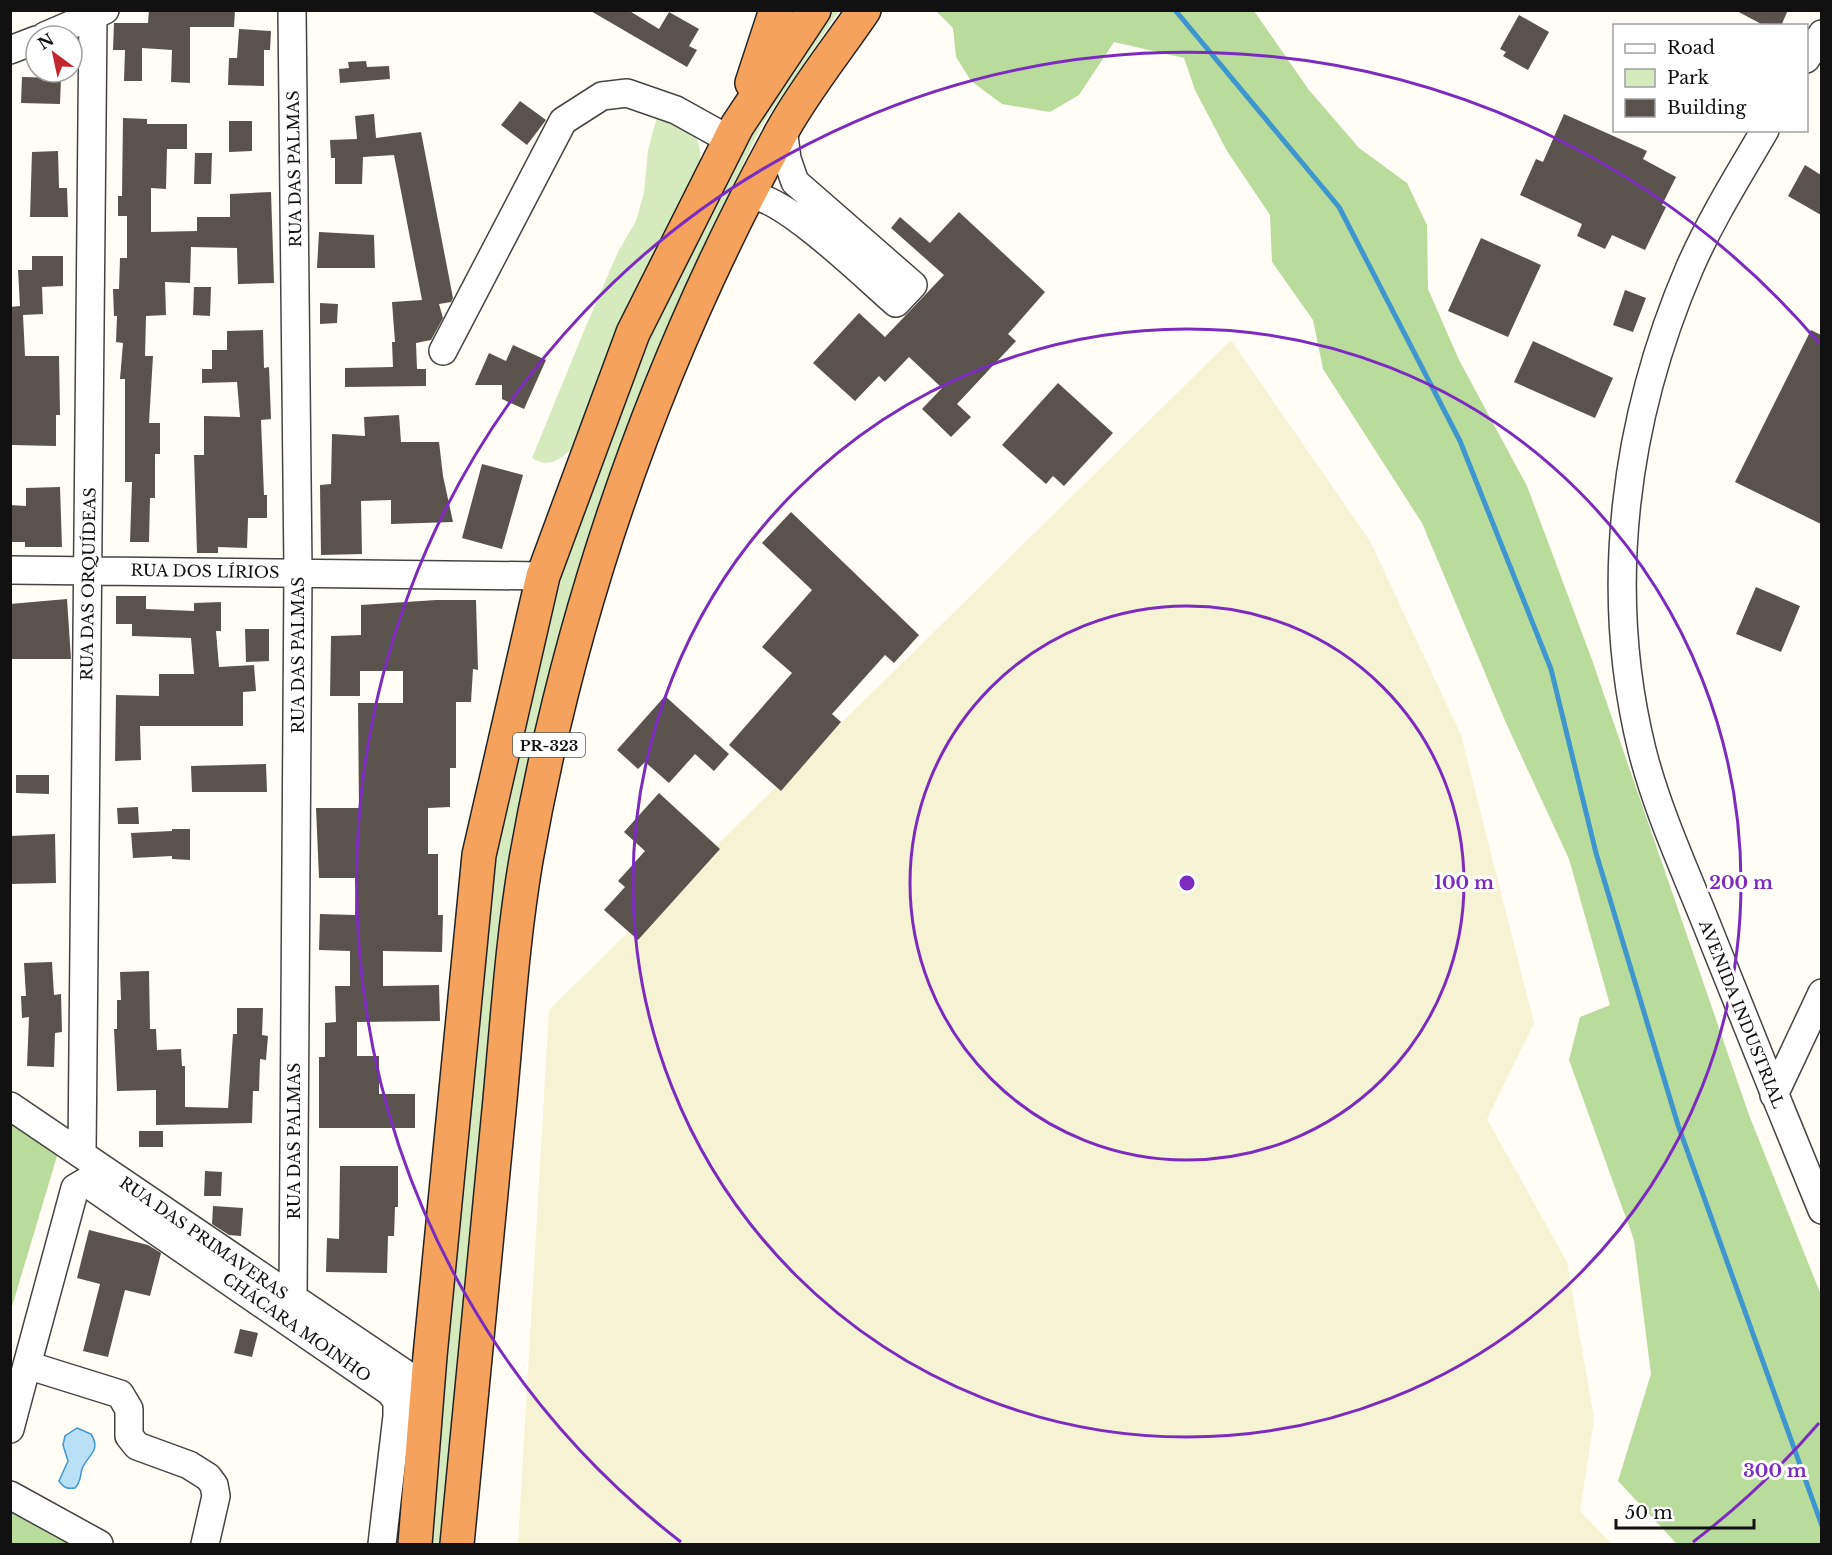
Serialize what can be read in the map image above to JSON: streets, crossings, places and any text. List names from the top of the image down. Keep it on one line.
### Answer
{"streets":{"highway":["PR-323"],"street":["RUA DAS PALMAS","RUA DOS LÍRIOS","RUA DAS ORQUÍDEAS","AVENIDA INDUSTRIAL","RUA DAS PRIMAVERAS","CHÁCARA MOINHO"]},"crossings":[["RUA DAS PALMAS","RUA DOS LÍRIOS"],["RUA DAS PALMAS","RUA DAS PRIMAVERAS"],["RUA DOS LÍRIOS","RUA DAS ORQUÍDEAS"],["RUA DOS LÍRIOS","PR-323"],["RUA DAS ORQUÍDEAS","RUA DAS PRIMAVERAS"],["PR-323","RUA DAS PRIMAVERAS"]],"legend":["Road","Park","Building"],"scale_bar":"50 m","north":"top left","rings":["100 m","200 m","300 m"]}
